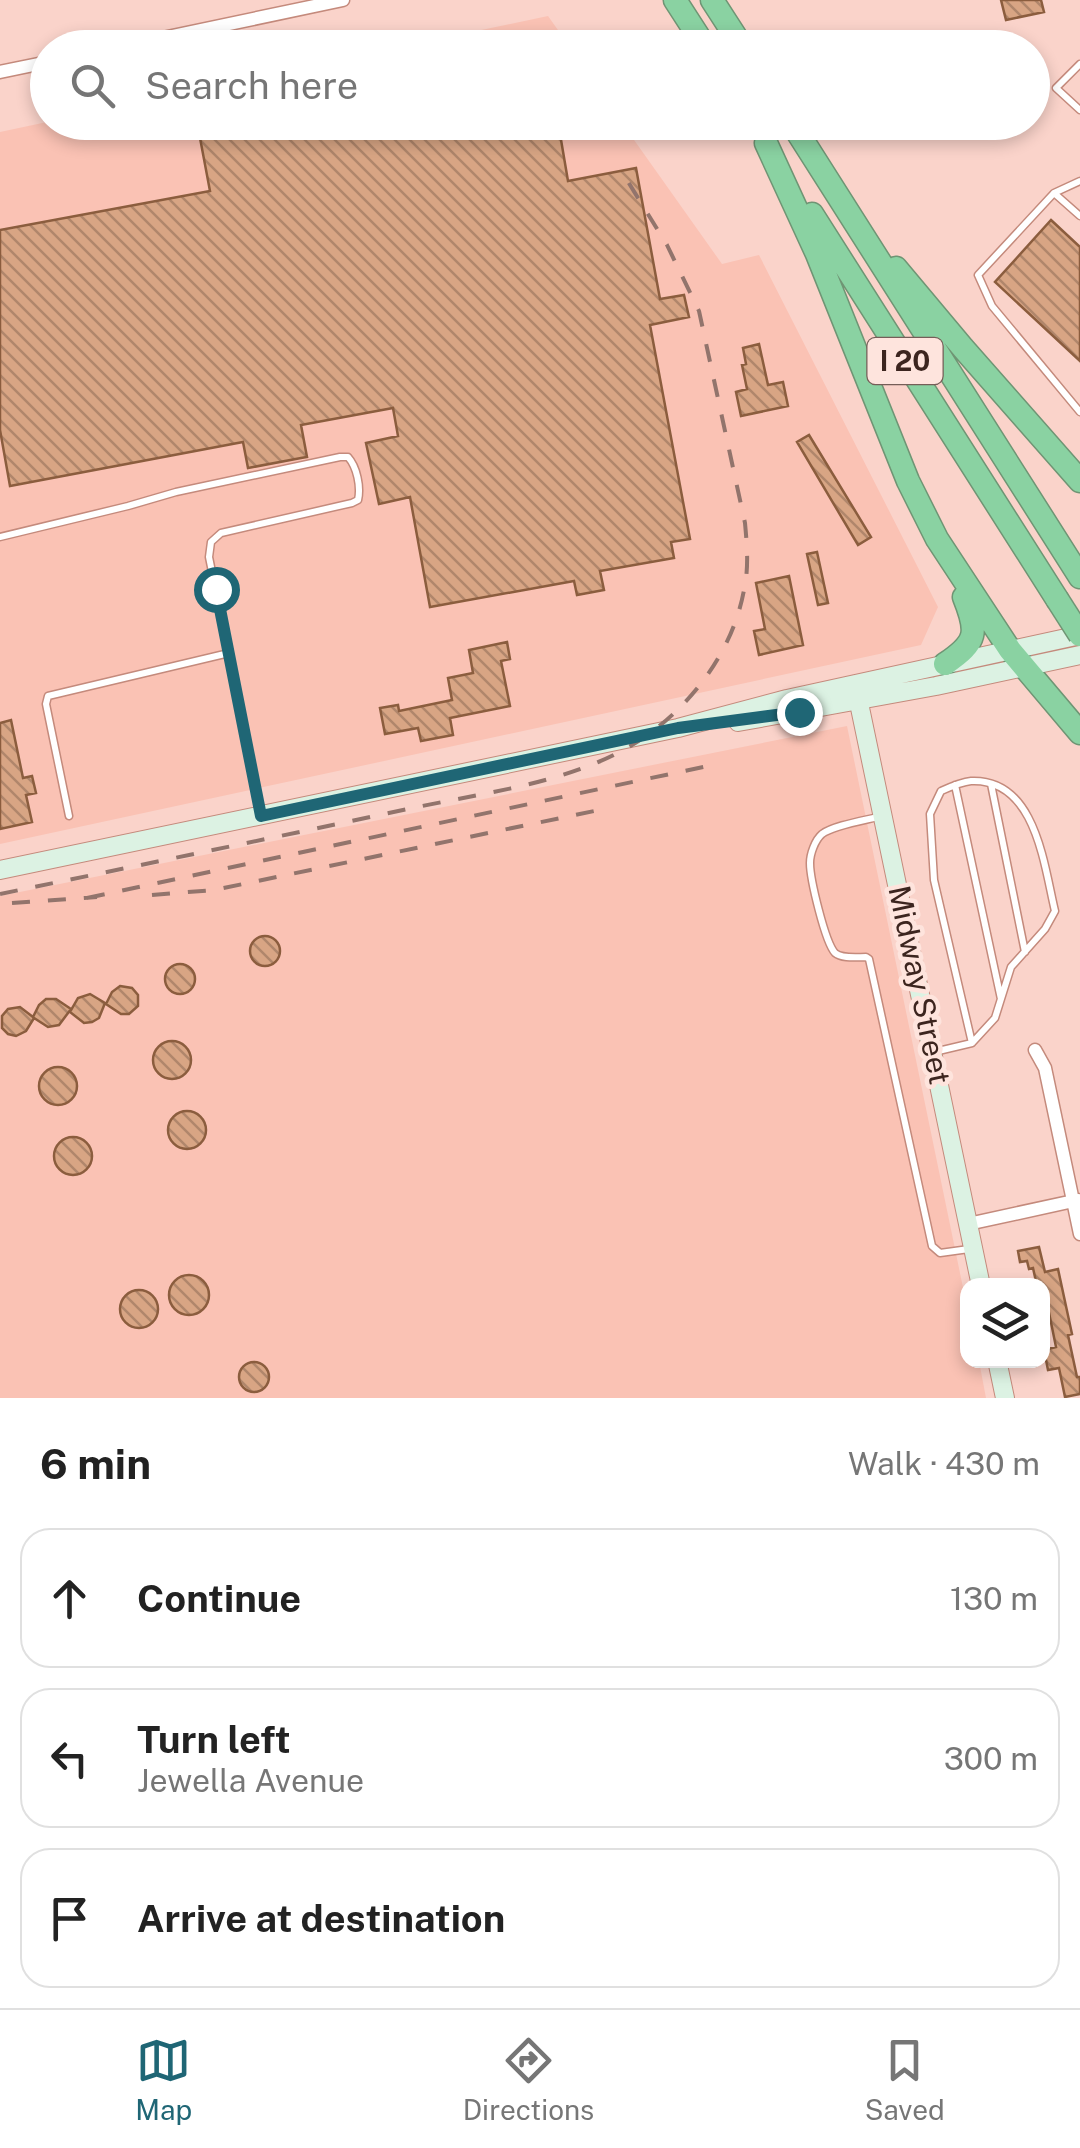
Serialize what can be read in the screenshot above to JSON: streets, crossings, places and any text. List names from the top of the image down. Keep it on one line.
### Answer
{"streets":{"highway":["I 20"],"main road":["Midway Street"]},"page":{"search":"Search here","heading":["6 min","Walk · 430 m"],"list":[["Continue","130 m"],["Turn left","Jewella Avenue","300 m"],"Arrive at destination"],"nav":["Map","Directions","Saved"]}}
